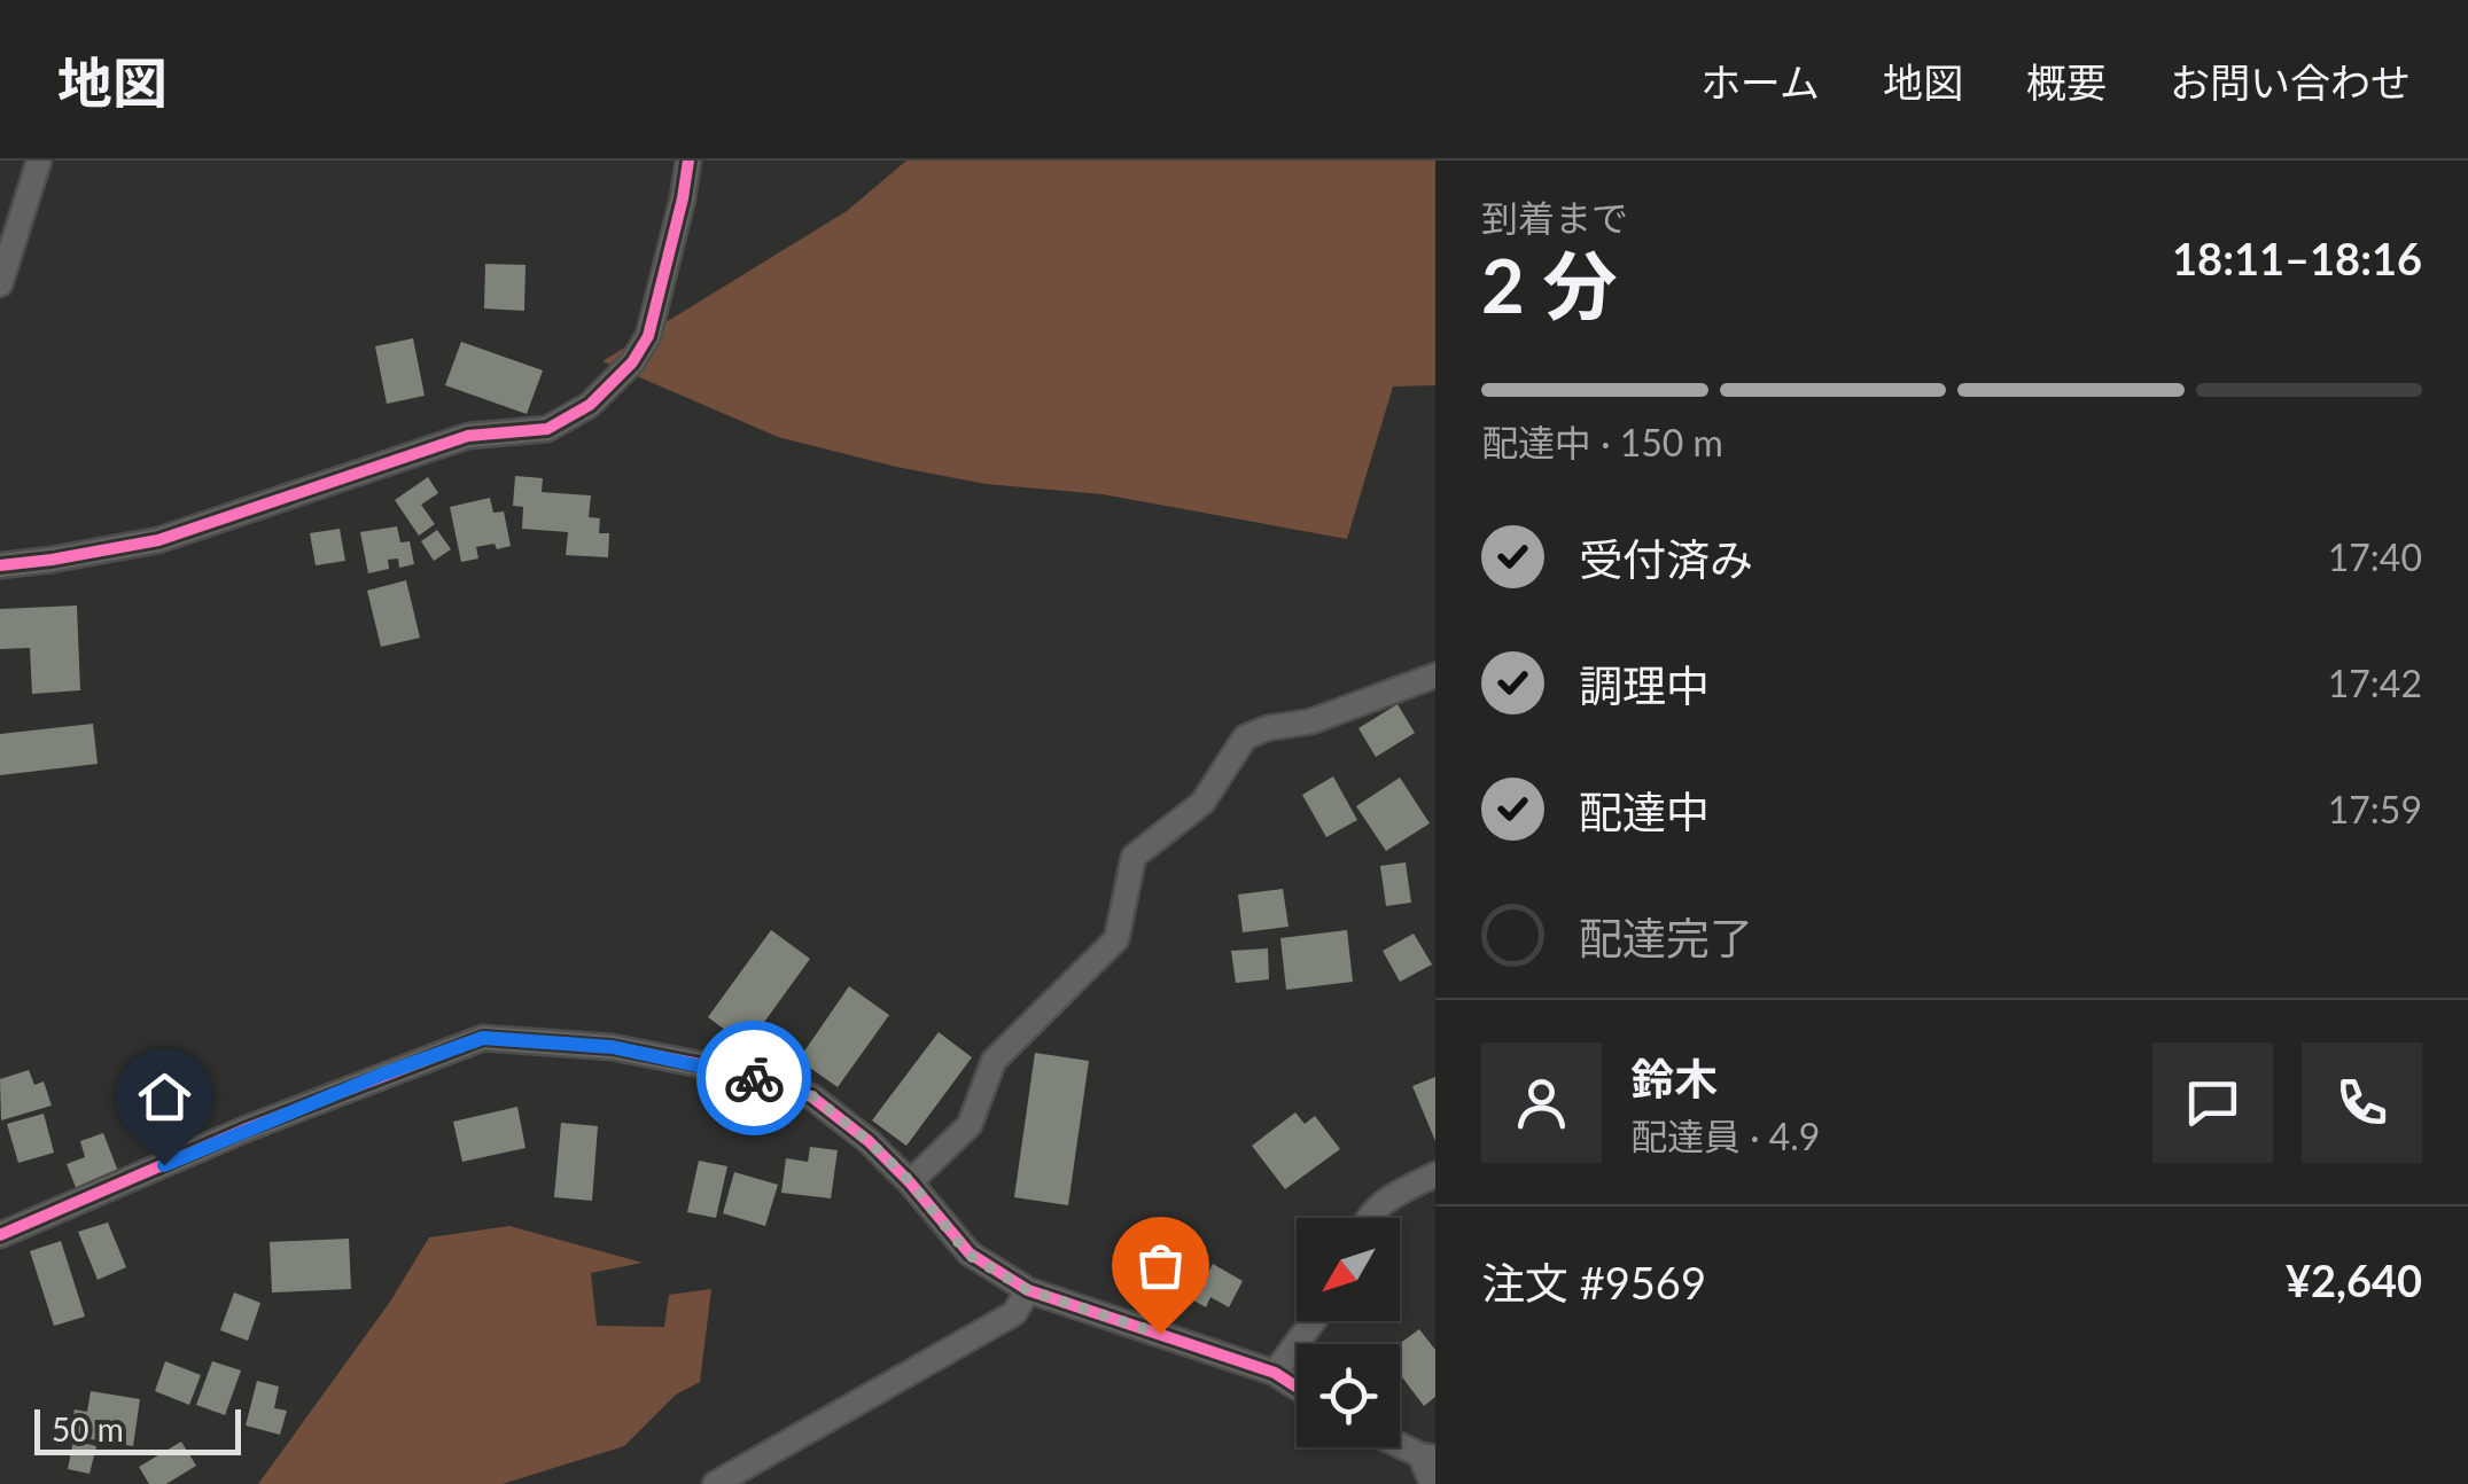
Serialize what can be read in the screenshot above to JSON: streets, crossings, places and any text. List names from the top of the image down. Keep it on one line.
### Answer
{"scale_bar":"50 m","north":"bottom left","page":{"header":"地図","nav":["ホーム","地図","概要","お問い合わせ"],"heading":["2 分","到着まで","18:11–18:16"],"panel":["鈴木","配達員 · 4.9","注文 #9569","¥2,640"],"bar":"配達中 · 150 m","list":[["受付済み","17:40"],["調理中","17:42"],["配達中","17:59"],"配達完了"],"scale":"50 m"}}
